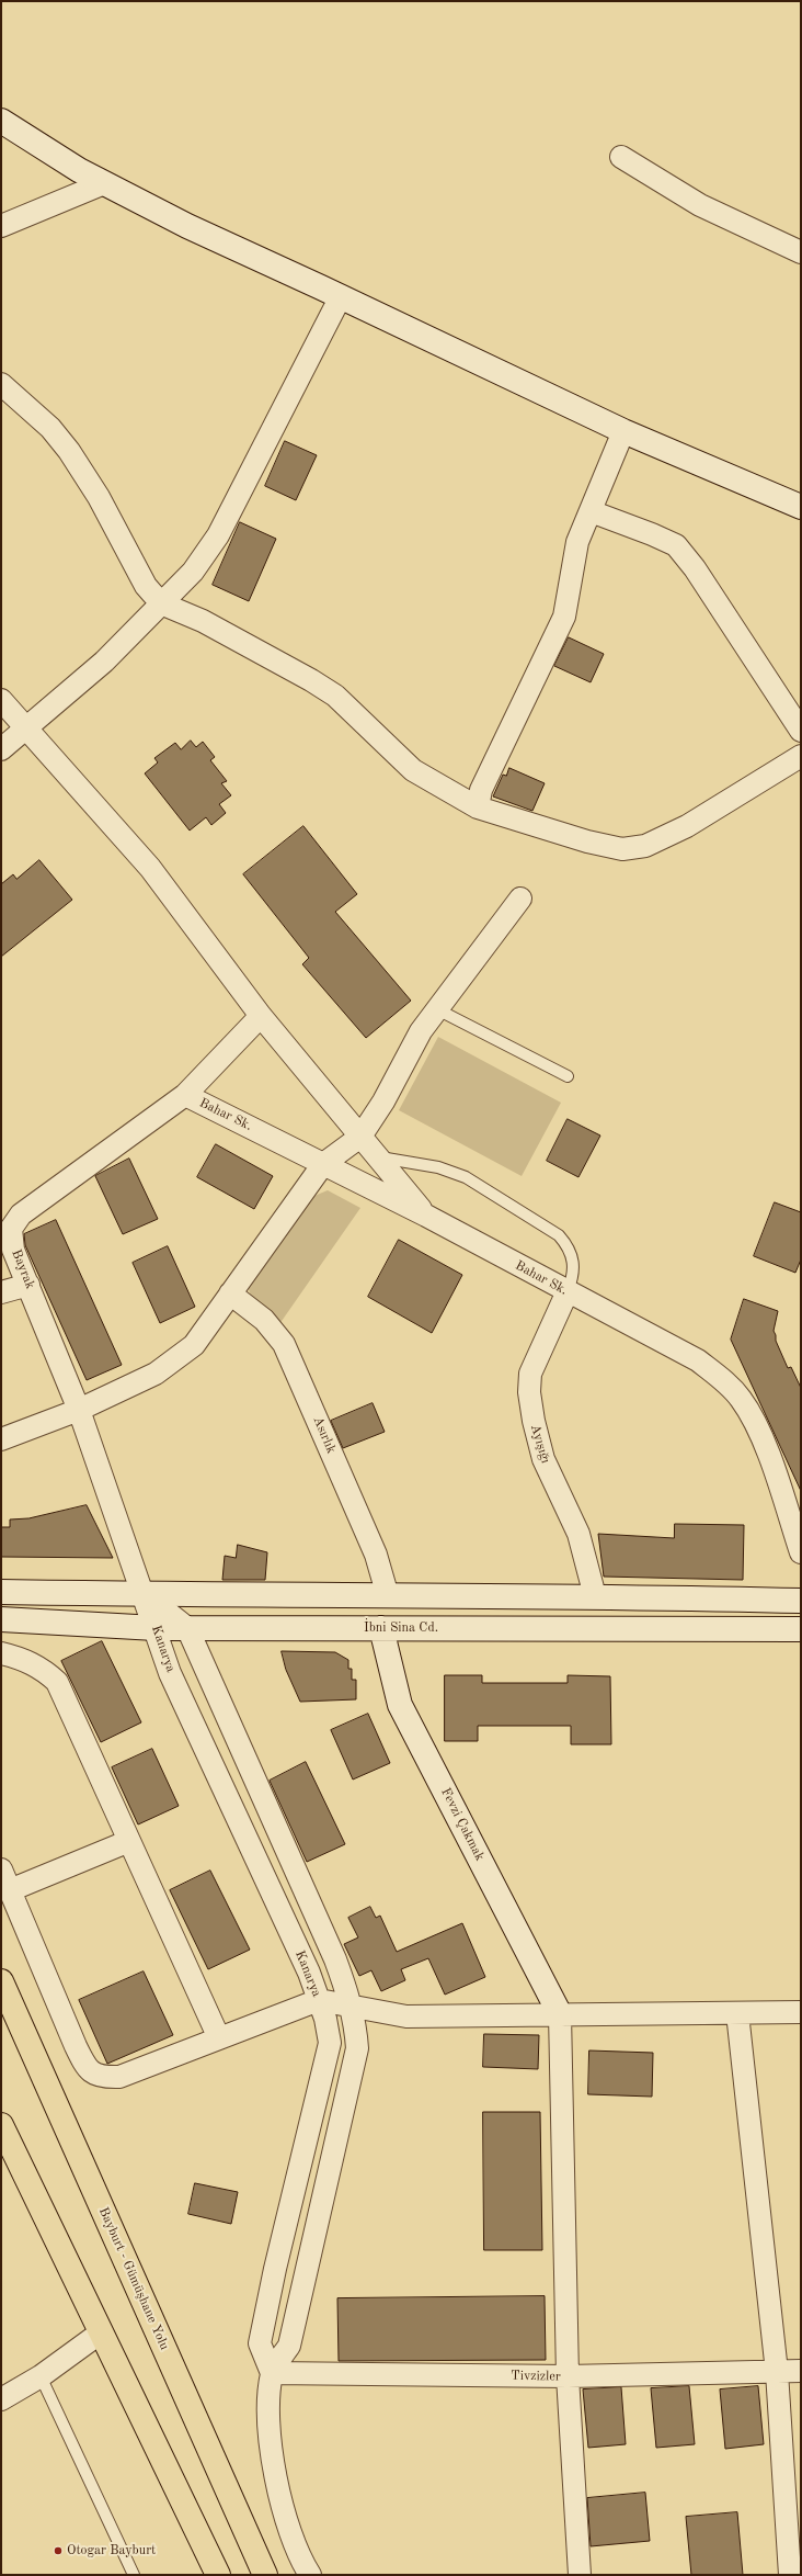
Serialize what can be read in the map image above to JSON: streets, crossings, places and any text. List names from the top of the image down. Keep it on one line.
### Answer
{"streets":{"highway":["Bayburt - Gümüşhane Yolu"],"main road":["İbni Sina Cd.","Fevzi Çakmak"],"street":["Bahar Sk.","Bayrak","Asırlık","Ayışığı","Kanarya","Tivzizler"]},"crossings":[["Bahar Sk.","Bayrak"],["Bahar Sk.","Ayışığı"],["Bayrak","Kanarya"],["İbni Sina Cd.","Kanarya"],["İbni Sina Cd.","Fevzi Çakmak"],["Kanarya","Tivzizler"]],"places":["Otogar Bayburt"]}
